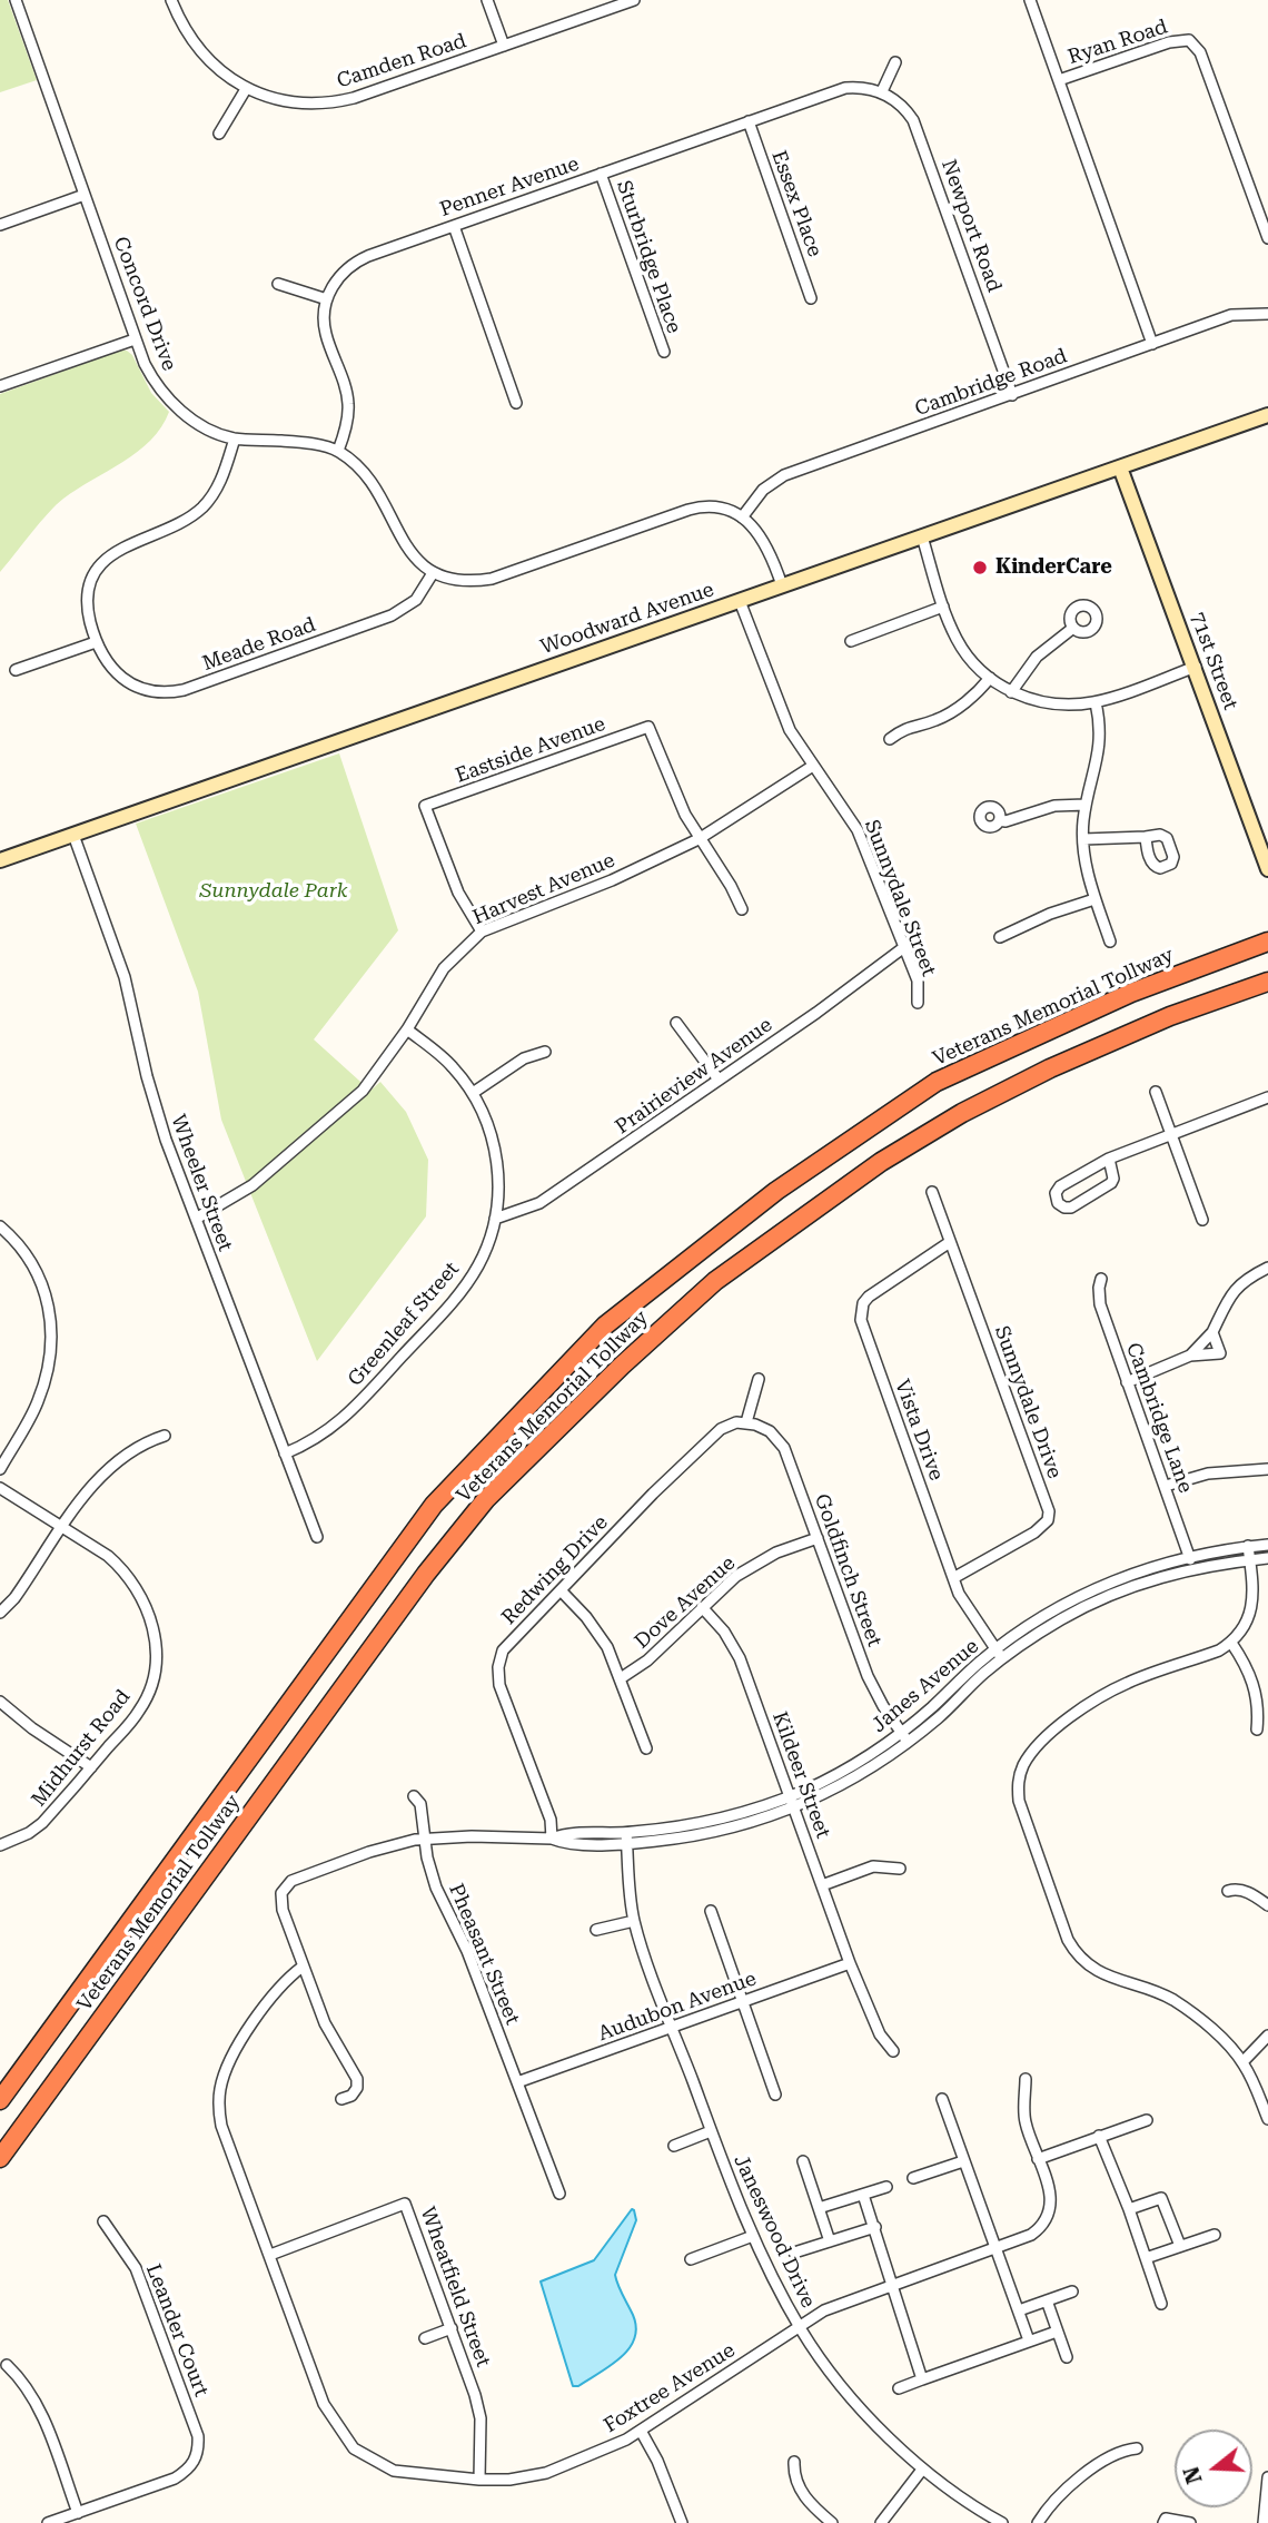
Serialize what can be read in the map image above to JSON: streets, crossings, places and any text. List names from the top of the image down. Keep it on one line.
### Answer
{"streets":{"highway":["Veterans Memorial Tollway"],"main road":["Woodward Avenue","71st Street"],"street":["Ryan Road","Camden Road","Penner Avenue","Essex Place","Newport Road","Sturbridge Place","Concord Drive","Cambridge Road","Meade Road","Eastside Avenue","Harvest Avenue","Sunnydale Street","Prairieview Avenue","Wheeler Street","Greenleaf Street","Sunnydale Drive","Cambridge Lane","Vista Drive","Redwing Drive","Goldfinch Street","Dove Avenue","Janes Avenue","Midhurst Road","Kildeer Street","Pheasant Street","Audubon Avenue","Janeswood Drive","Wheatfield Street","Leander Court","Foxtree Avenue"]},"crossings":[["Penner Avenue","Essex Place"],["Penner Avenue","Newport Road"],["Penner Avenue","Sturbridge Place"],["Newport Road","Cambridge Road"],["Woodward Avenue","71st Street"],["Woodward Avenue","Sunnydale Street"],["Woodward Avenue","Wheeler Street"],["Eastside Avenue","Harvest Avenue"],["Harvest Avenue","Sunnydale Street"],["Harvest Avenue","Wheeler Street"],["Harvest Avenue","Greenleaf Street"],["Sunnydale Street","Prairieview Avenue"],["Prairieview Avenue","Greenleaf Street"],["Wheeler Street","Greenleaf Street"],["Sunnydale Drive","Vista Drive"],["Cambridge Lane","Janes Avenue"],["Vista Drive","Janes Avenue"],["Redwing Drive","Goldfinch Street"],["Redwing Drive","Janes Avenue"],["Goldfinch Street","Dove Avenue"],["Goldfinch Street","Janes Avenue"],["Dove Avenue","Kildeer Street"],["Janes Avenue","Kildeer Street"],["Janes Avenue","Pheasant Street"],["Janes Avenue","Janeswood Drive"],["Janes Avenue","Foxtree Avenue"],["Kildeer Street","Audubon Avenue"],["Pheasant Street","Audubon Avenue"],["Audubon Avenue","Janeswood Drive"],["Janeswood Drive","Foxtree Avenue"],["Wheatfield Street","Foxtree Avenue"]],"parks":["Sunnydale Park"],"places":["KinderCare"],"north":"left"}
